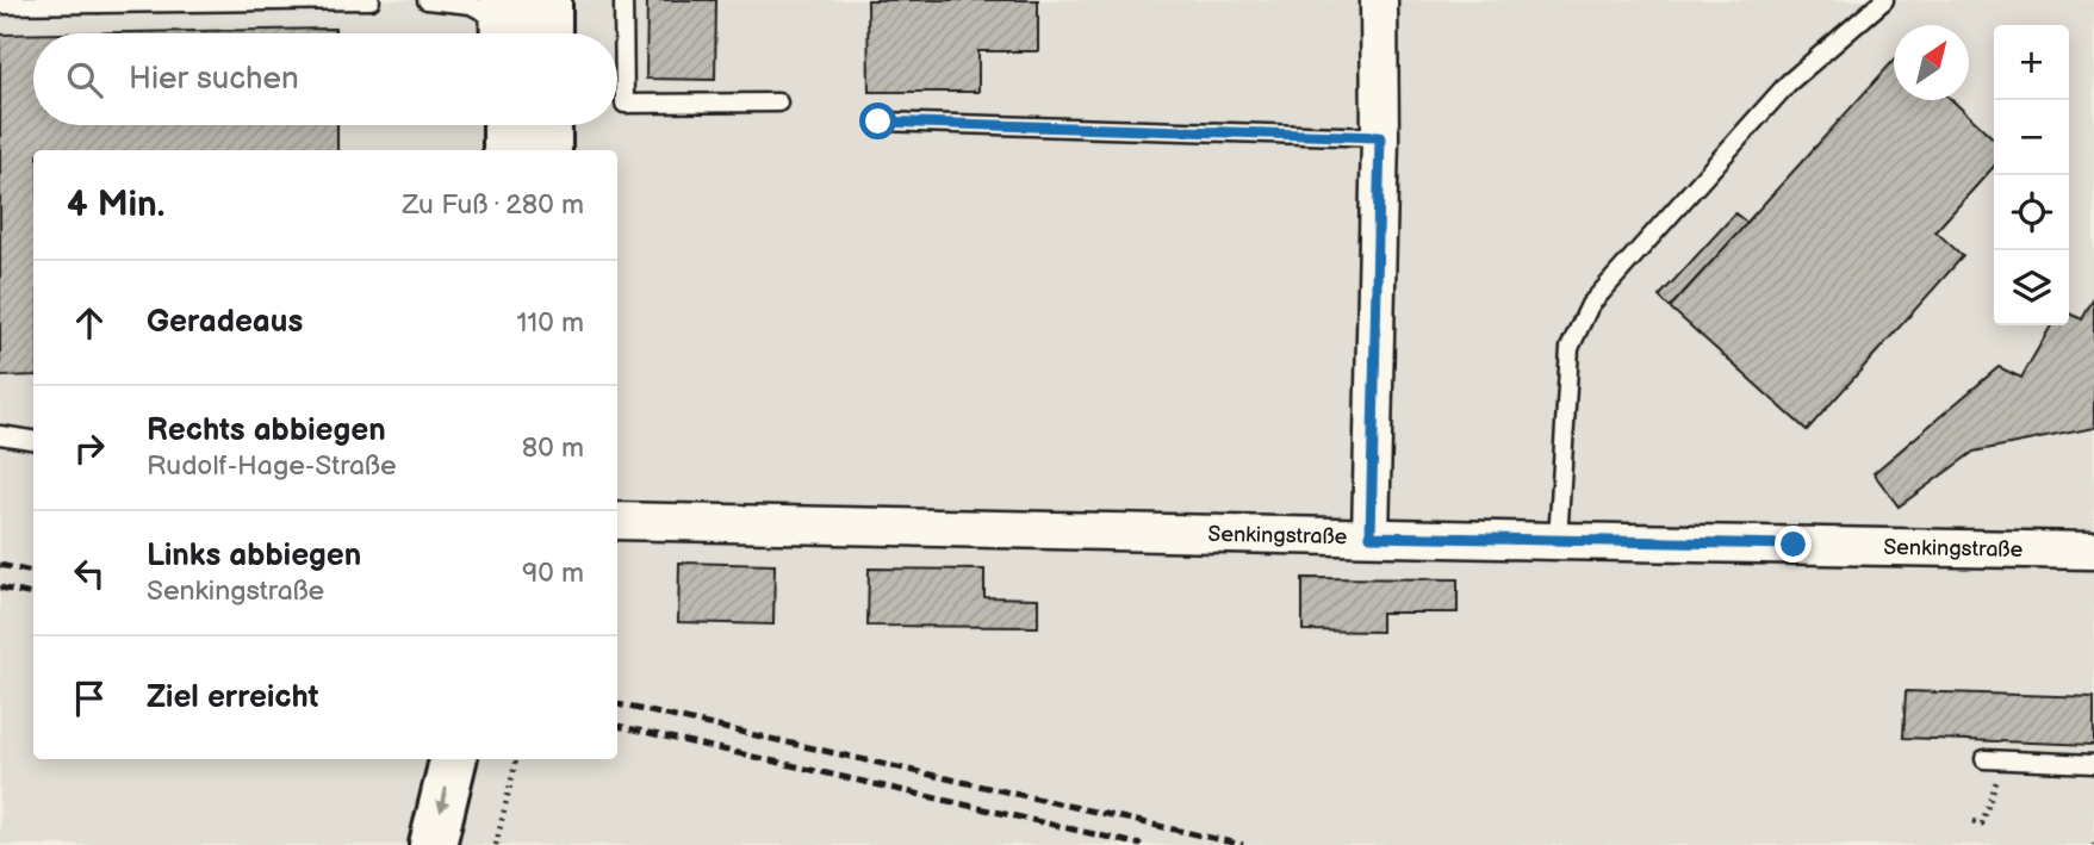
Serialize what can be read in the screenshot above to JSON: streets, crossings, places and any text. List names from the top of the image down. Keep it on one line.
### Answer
{"streets":{"street":["Senkingstraße"]},"north":"top right","page":{"map_buttons":["+","−"],"search":"Hier suchen","heading":["4 Min.","Zu Fuß · 280 m"],"list":[["Geradeaus","110 m"],["Rechts abbiegen","Rudolf-Hage-Straße","80 m"],["Links abbiegen","Senkingstraße","90 m"],"Ziel erreicht"]}}
